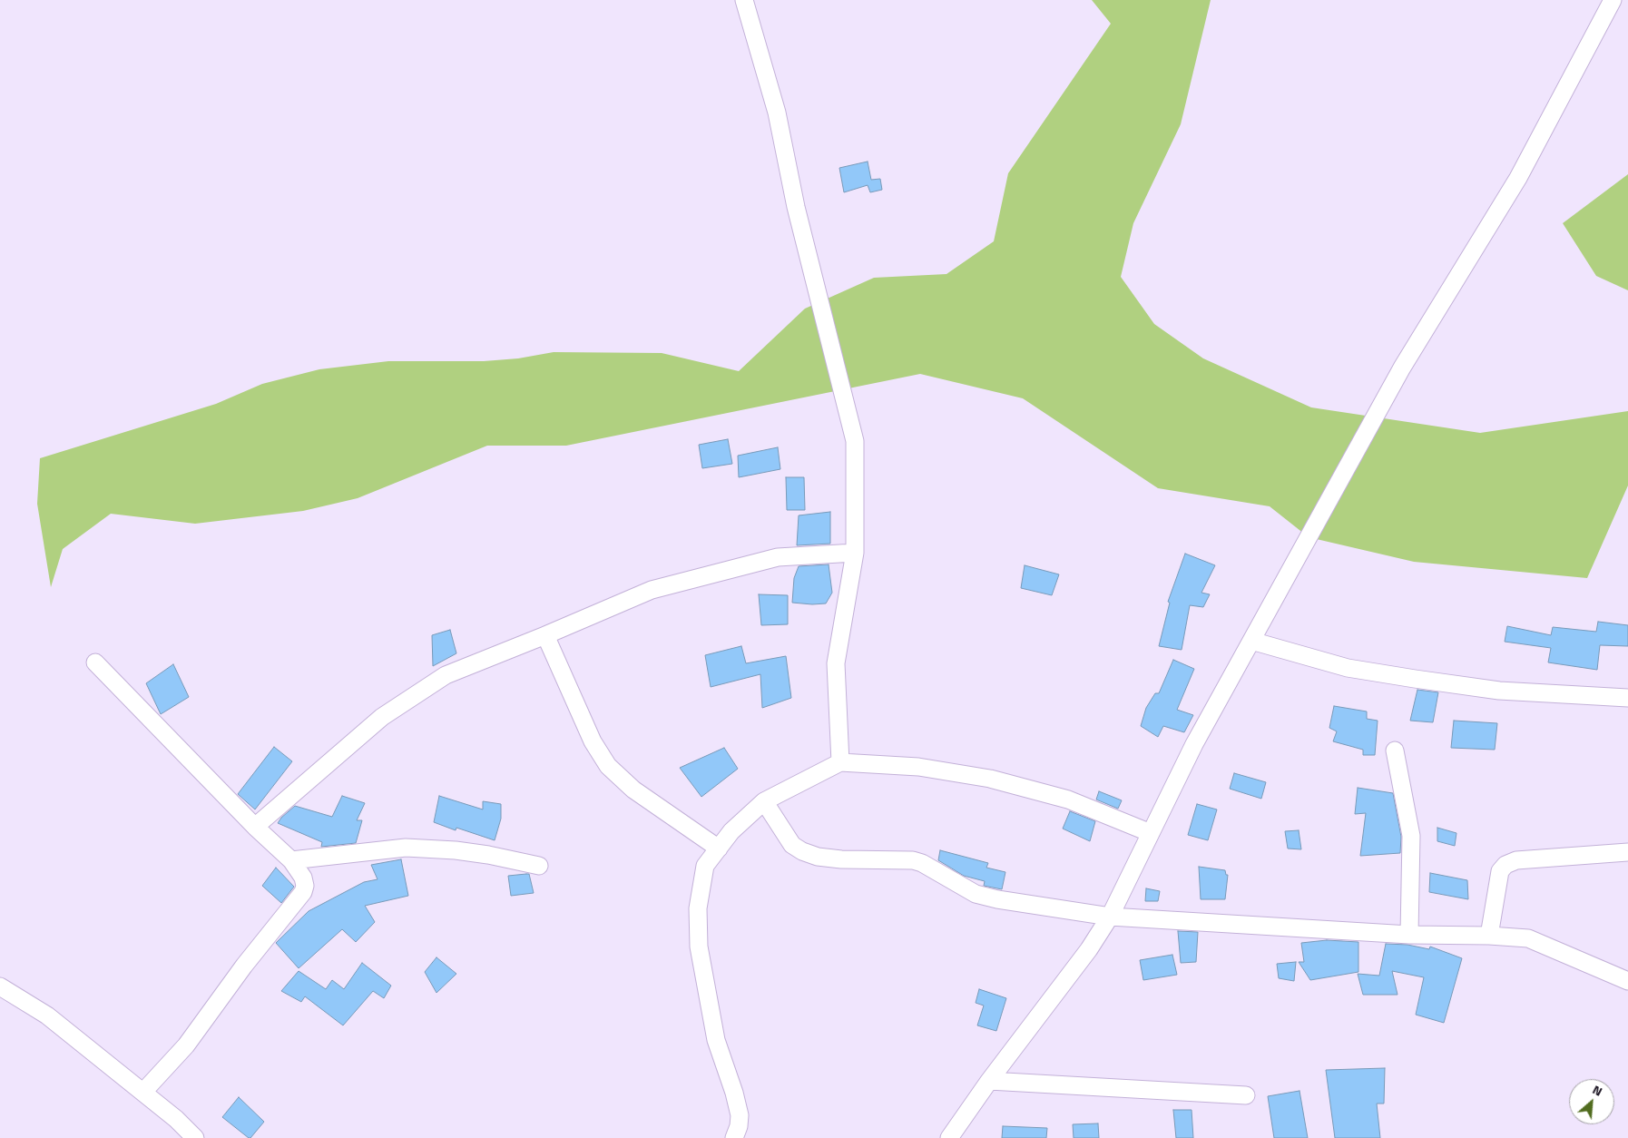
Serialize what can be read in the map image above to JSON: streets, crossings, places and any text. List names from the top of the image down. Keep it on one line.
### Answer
{"north":"top right"}
